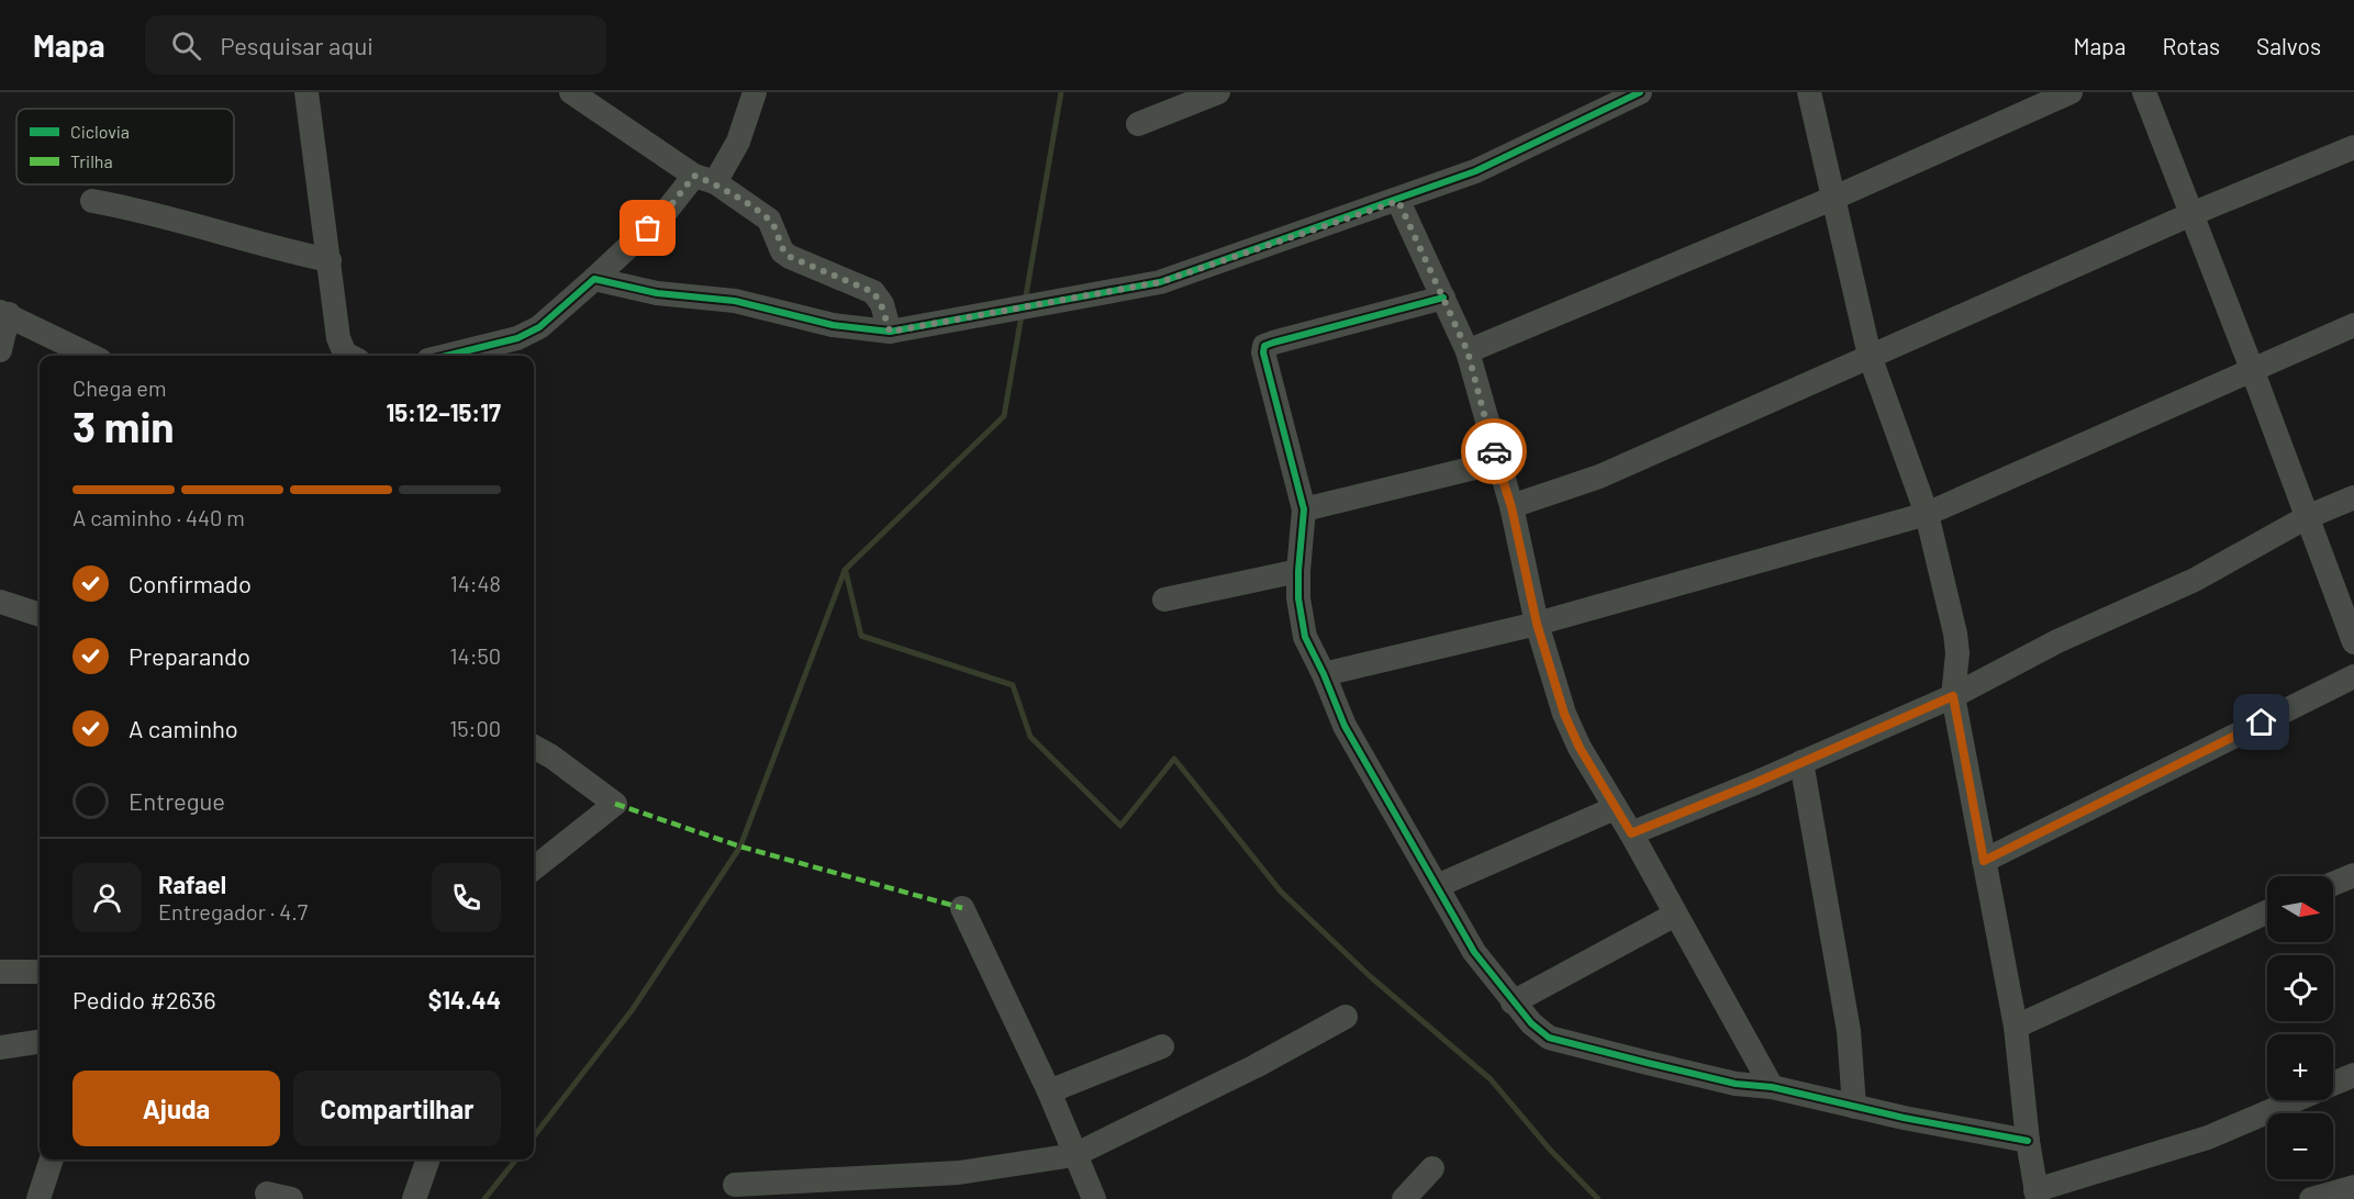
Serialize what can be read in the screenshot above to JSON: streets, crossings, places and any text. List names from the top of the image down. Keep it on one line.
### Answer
{"legend":["Ciclovia","Trilha"],"north":"right","page":{"header":"Mapa","search":"Pesquisar aqui","nav":["Mapa","Rotas","Salvos"],"heading":["3 min","Chega em","15:12–15:17"],"panel":["Rafael","Entregador · 4.7","Pedido #2636","$14.44"],"bar":"A caminho · 440 m","list":[["Confirmado","14:48"],["Preparando","14:50"],["A caminho","15:00"],"Entregue"],"map_buttons":["+","−"],"buttons":["Ajuda","Compartilhar"]}}
